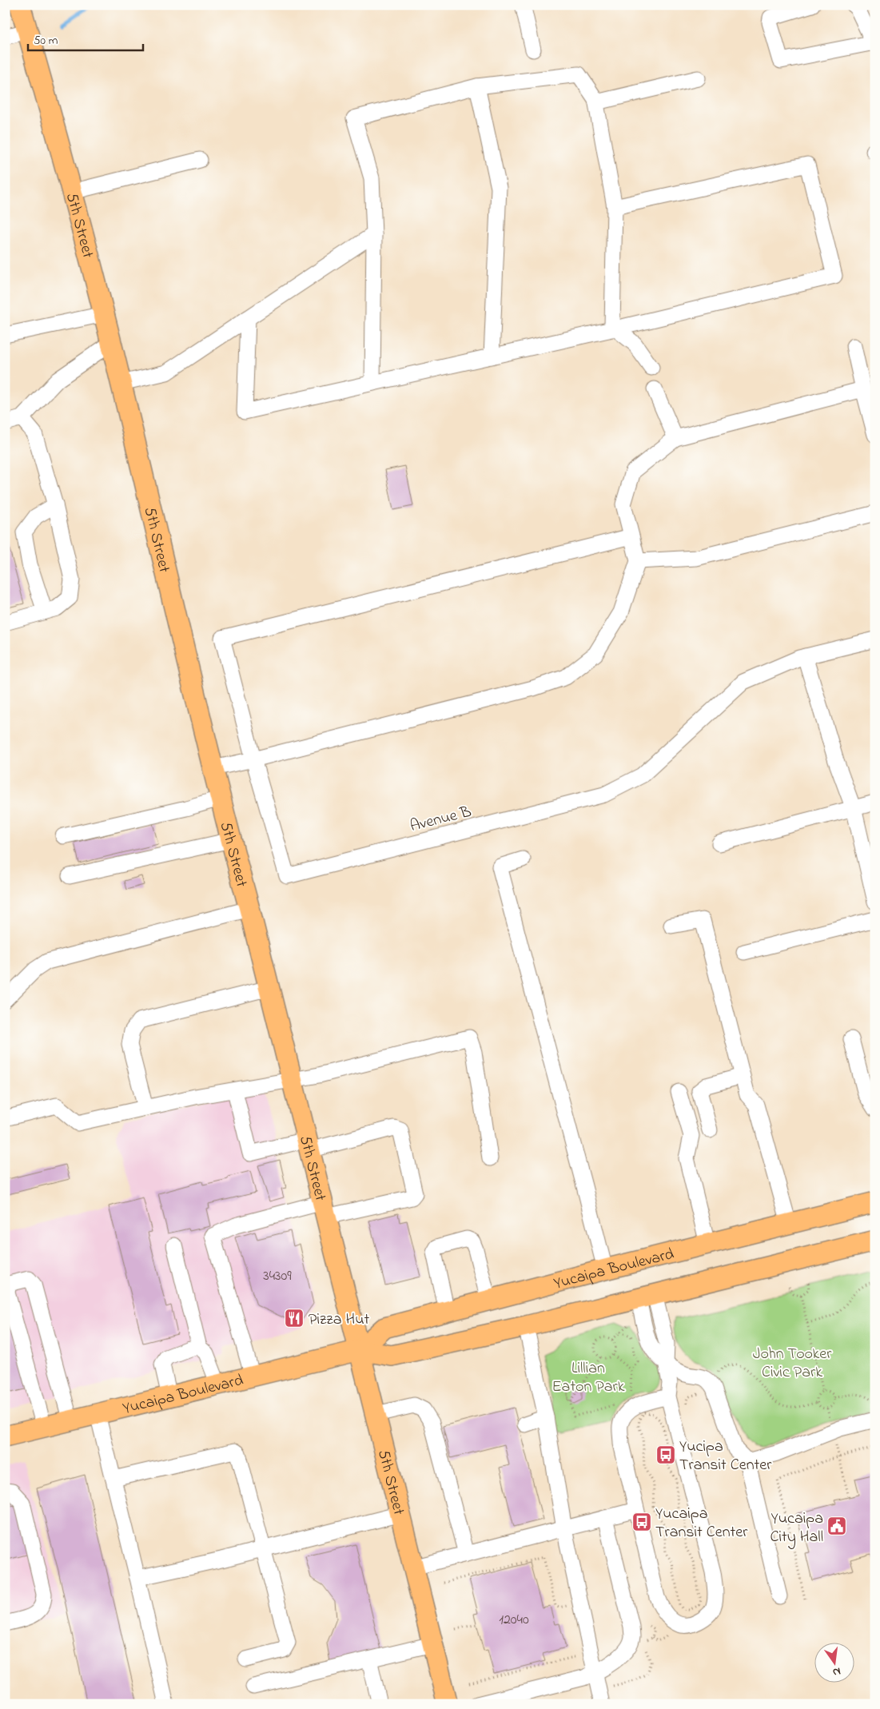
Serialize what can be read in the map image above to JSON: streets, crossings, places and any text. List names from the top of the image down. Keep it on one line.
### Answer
{"streets":{"main road":["5th Street","Yucaipa Boulevard"],"street":["Avenue B"]},"crossings":[["5th Street","Yucaipa Boulevard"]],"parks":["John Tooker Civic Park","Lillian Eaton Park"],"places":{"restaurant":["Pizza Hut"],"bus stop":["Yucipa Transit Center","Yucaipa Transit Center"],"public building":["Yucaipa City Hall"]},"house_numbers":["34309","12040"],"scale_bar":"50 m","north":"bottom"}
